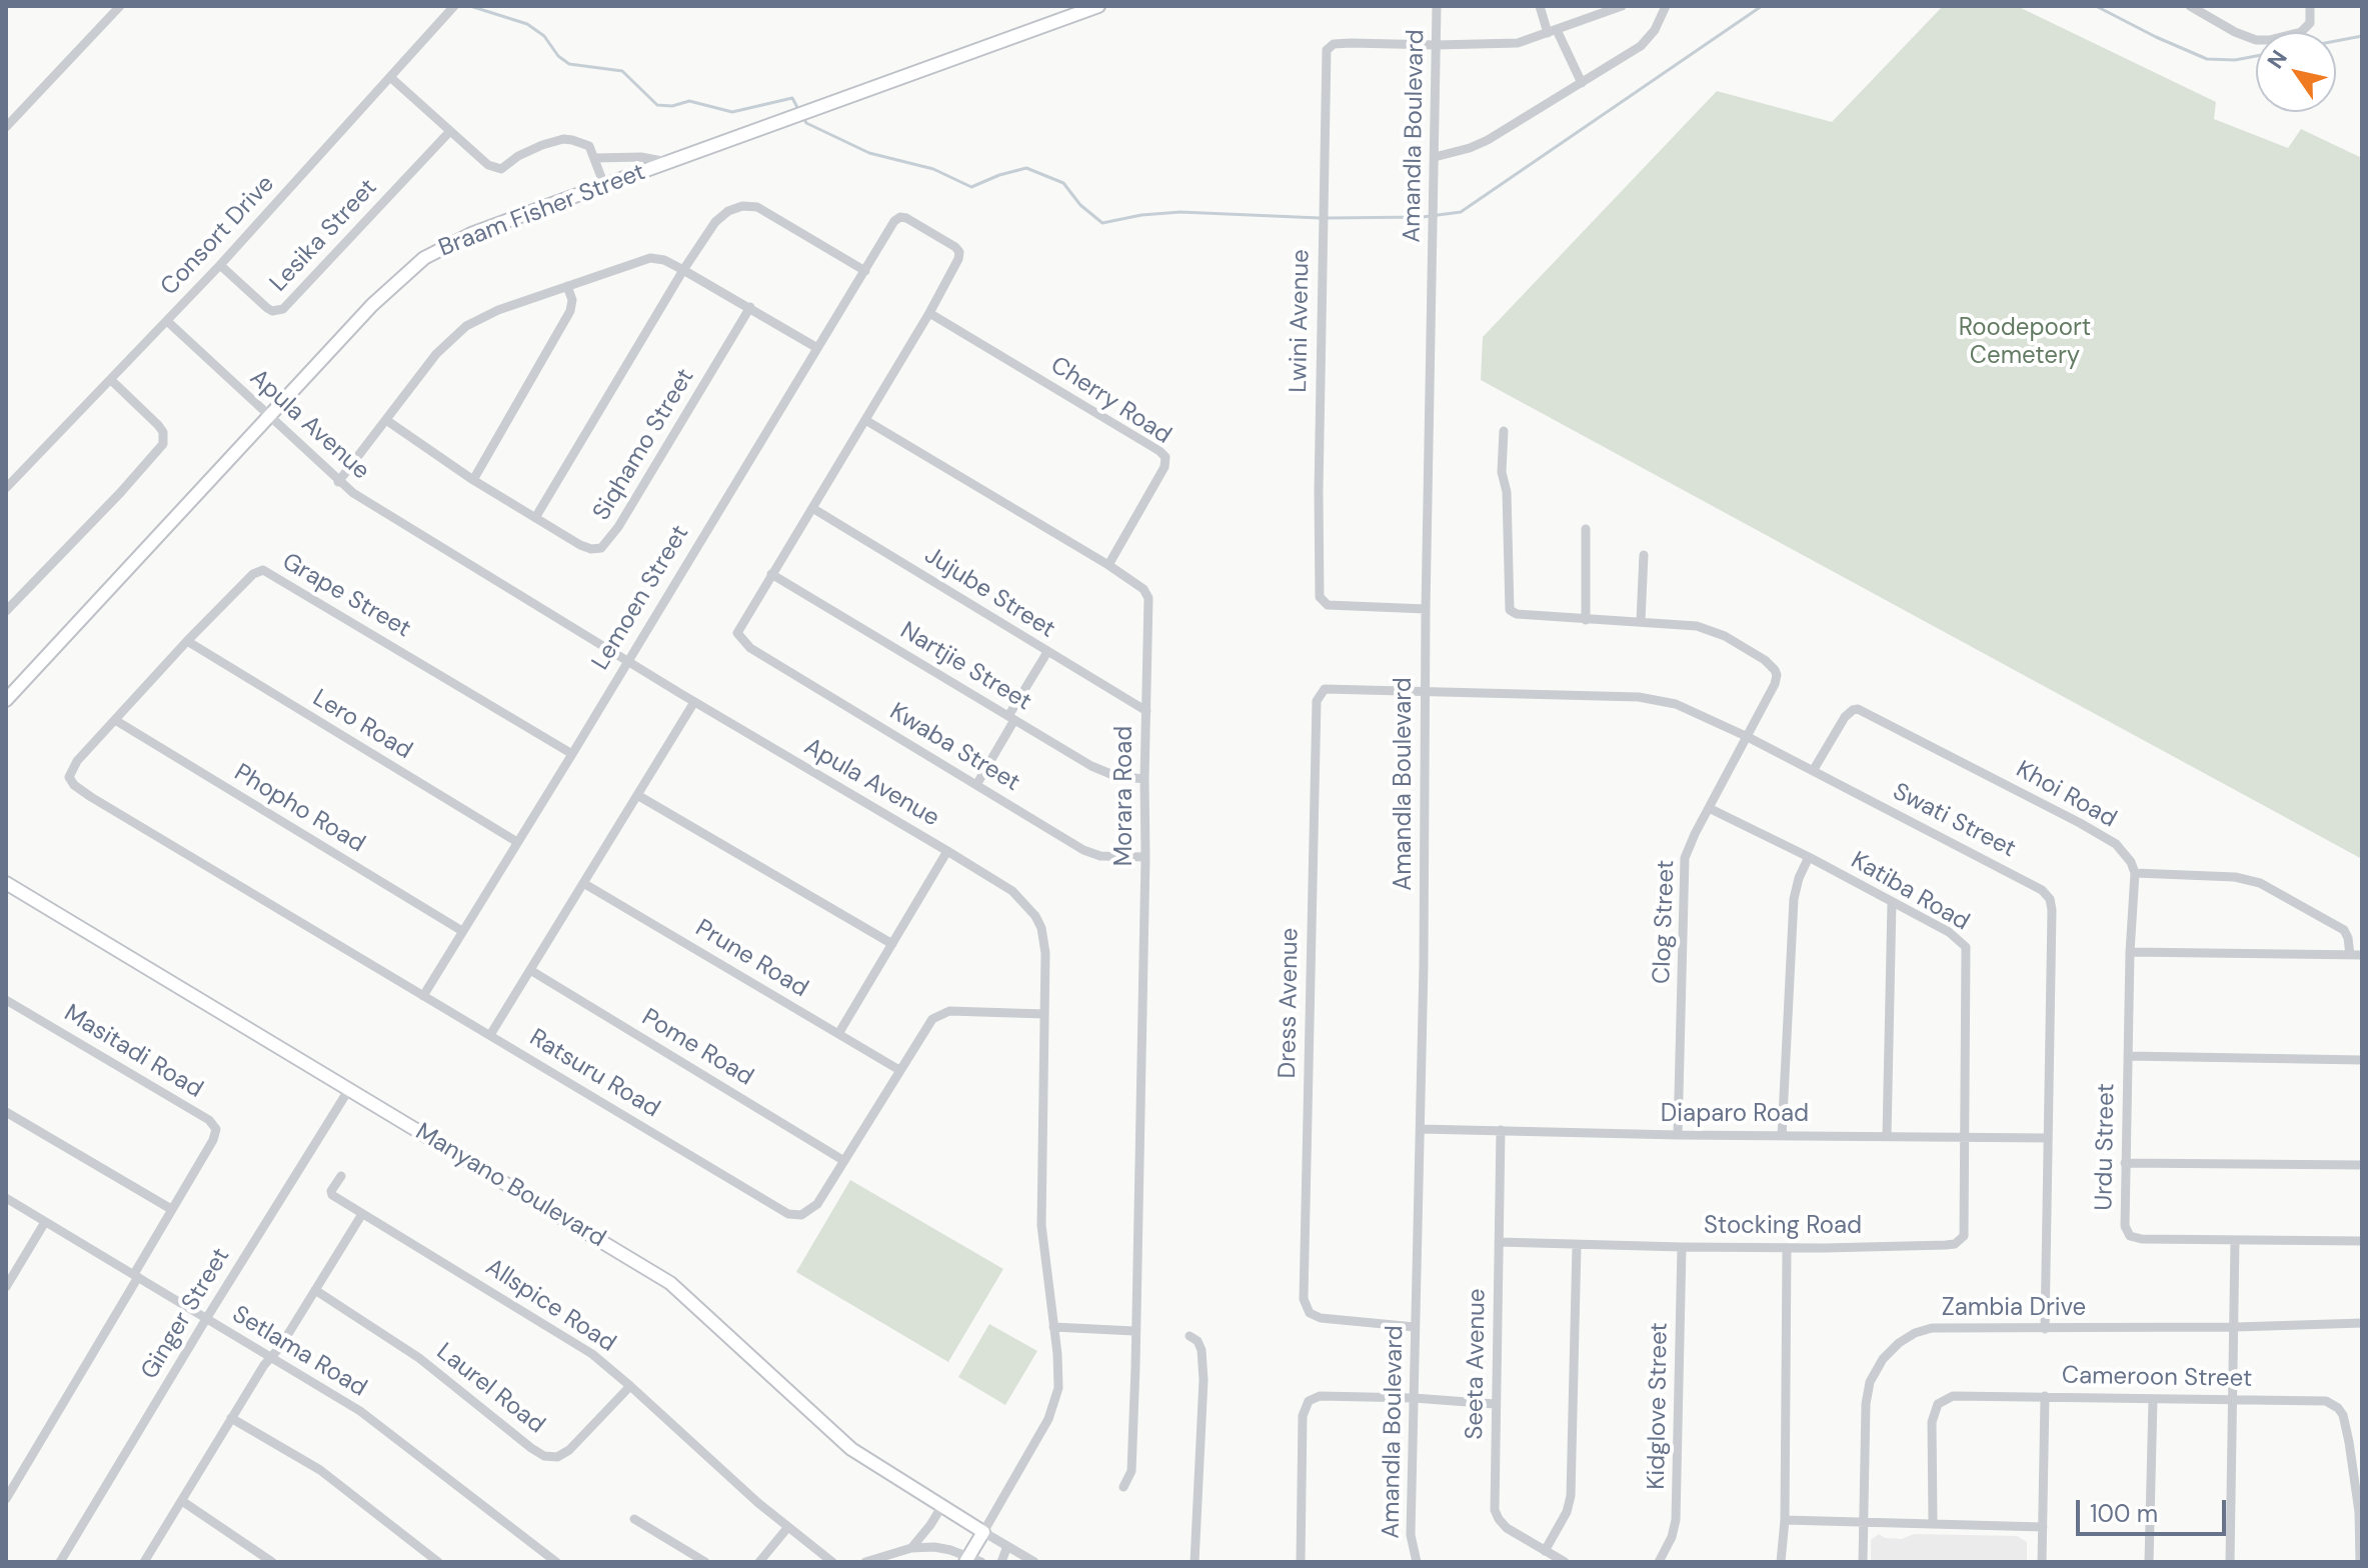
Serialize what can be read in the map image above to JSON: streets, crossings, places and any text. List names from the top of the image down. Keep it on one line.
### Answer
{"streets":{"street":["Amandla Boulevard","Braam Fisher Street","Consort Drive","Lesika Street","Lwini Avenue","Cherry Road","Apula Avenue","Siqhamo Street","Jujube Street","Grape Street","Lemoen Street","Nartjie Street","Lero Road","Kwaba Street","Khoi Road","Morara Road","Phopho Road","Swati Street","Katiba Road","Clog Street","Prune Road","Dress Avenue","Pome Road","Masitadi Road","Ratsuru Road","Diaparo Road","Urdu Street","Manyano Boulevard","Stocking Road","Allspice Road","Zambia Drive","Ginger Street","Setlama Road","Seeta Avenue","Cameroon Street","Laurel Road","Kidglove Street"]},"crossings":[["Amandla Boulevard","Lwini Avenue"],["Amandla Boulevard","Swati Street"],["Amandla Boulevard","Dress Avenue"],["Amandla Boulevard","Diaparo Road"],["Braam Fisher Street","Apula Avenue"],["Consort Drive","Lesika Street"],["Consort Drive","Apula Avenue"],["Cherry Road","Lemoen Street"],["Cherry Road","Morara Road"],["Apula Avenue","Lemoen Street"],["Apula Avenue","Ratsuru Road"],["Apula Avenue","Manyano Boulevard"],["Jujube Street","Morara Road"],["Grape Street","Lemoen Street"],["Grape Street","Lero Road"],["Grape Street","Phopho Road"],["Grape Street","Ratsuru Road"],["Lemoen Street","Lero Road"],["Lemoen Street","Phopho Road"],["Lemoen Street","Ratsuru Road"],["Nartjie Street","Kwaba Street"],["Nartjie Street","Morara Road"],["Kwaba Street","Morara Road"],["Khoi Road","Swati Street"],["Khoi Road","Urdu Street"],["Swati Street","Clog Street"],["Swati Street","Dress Avenue"],["Swati Street","Diaparo Road"],["Swati Street","Zambia Drive"],["Katiba Road","Clog Street"],["Katiba Road","Diaparo Road"],["Katiba Road","Stocking Road"],["Clog Street","Diaparo Road"],["Prune Road","Ratsuru Road"],["Pome Road","Ratsuru Road"],["Masitadi Road","Setlama Road"],["Diaparo Road","Stocking Road"],["Diaparo Road","Seeta Avenue"],["Manyano Boulevard","Ginger Street"],["Stocking Road","Seeta Avenue"],["Stocking Road","Kidglove Street"],["Allspice Road","Laurel Road"],["Ginger Street","Setlama Road"]],"parks":["Roodepoort Cemetery"],"scale_bar":"100 m","north":"top left"}
